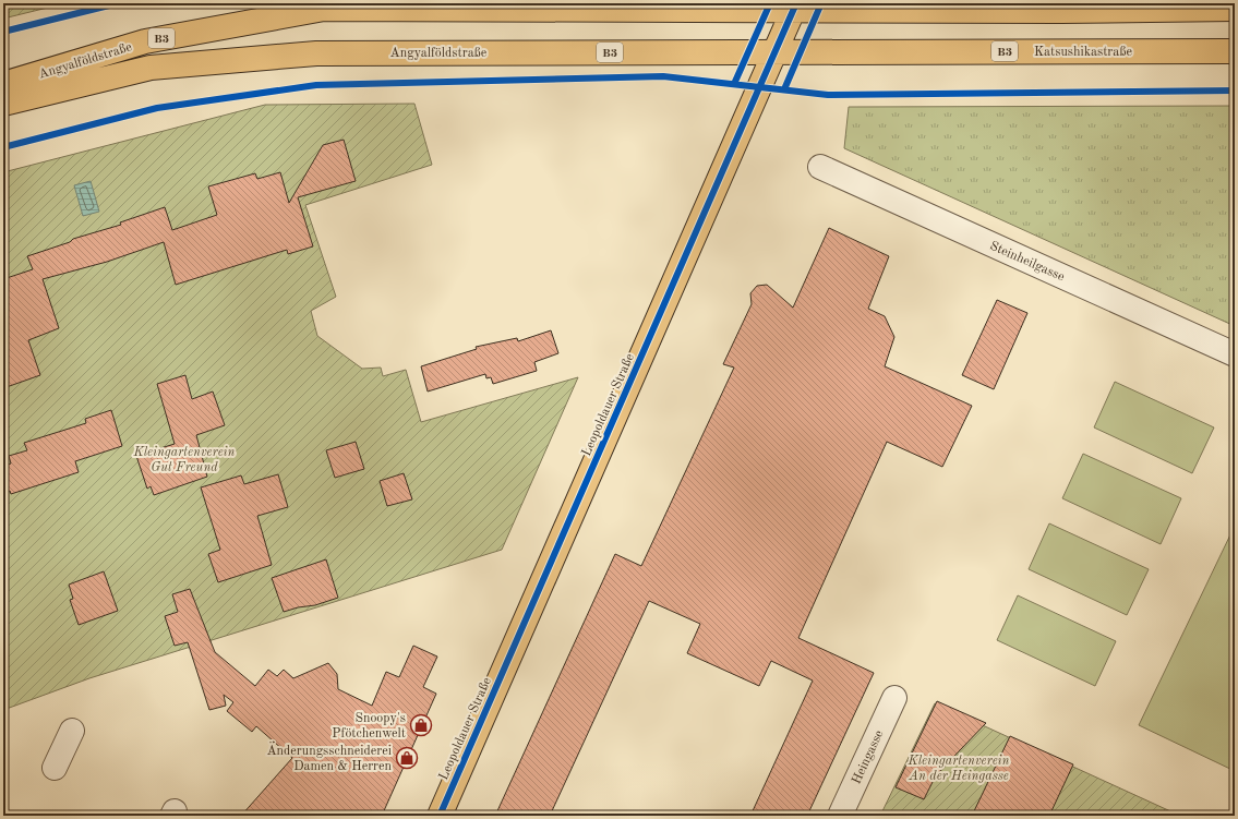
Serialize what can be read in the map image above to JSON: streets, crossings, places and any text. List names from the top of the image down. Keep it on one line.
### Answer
{"streets":{"main road":["B3","Katsushikastraße","Angyalföldstraße","Leopoldauer Straße"],"street":["Steinheilgasse","Heingasse"]},"crossings":[["B3","Angyalföldstraße"],["B3","Leopoldauer Straße"],["Katsushikastraße","Angyalföldstraße"],["Katsushikastraße","Leopoldauer Straße"],["Angyalföldstraße","Leopoldauer Straße"]],"parks":["Kleingartenverein Gut Freund","Kleingartenverein An der Heingasse"],"places":{"shop":["Snoopy's Pfötchenwelt","Änderungsschneiderei Damen & Herren"]}}
